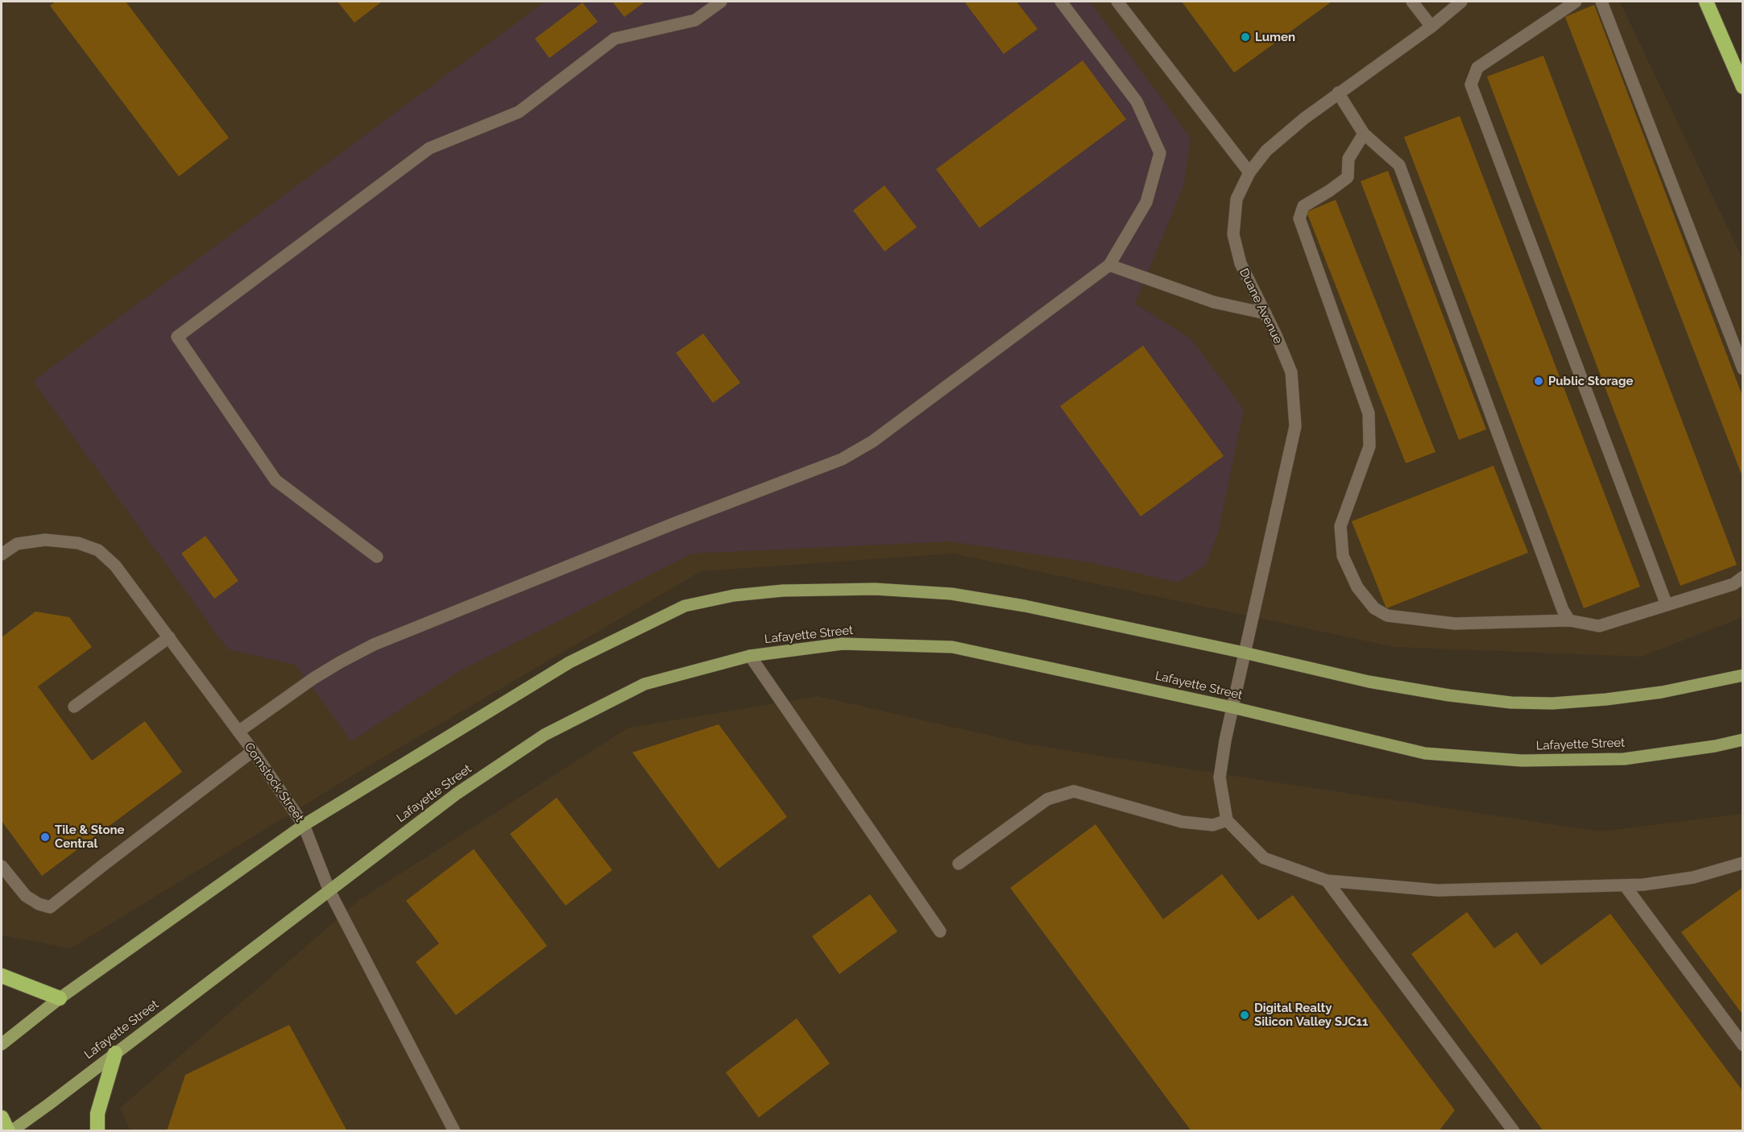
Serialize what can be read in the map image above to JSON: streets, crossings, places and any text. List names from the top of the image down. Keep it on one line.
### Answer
{"streets":{"main road":["Lafayette Street"],"street":["Duane Avenue","Comstock Street"]},"crossings":[["Duane Avenue","Lafayette Street"],["Lafayette Street","Comstock Street"]],"places":["Lumen","Public Storage","Tile & Stone Central","Digital Realty Silicon Valley SJC11"]}
